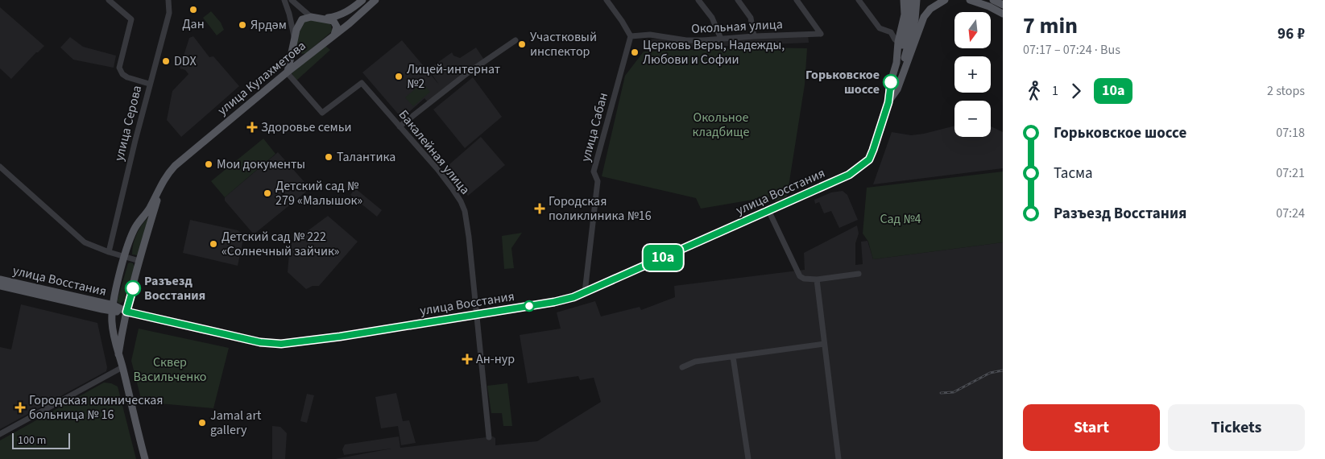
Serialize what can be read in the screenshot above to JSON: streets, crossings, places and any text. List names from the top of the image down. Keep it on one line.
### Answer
{"streets":{"main road":["улица Кулахметова","улица Восстания"],"street":["Окольная улица","улица Серова","улица Сабан","Бакалейная улица"]},"crossings":[["Окольная улица","улица Сабан"],["улица Кулахметова","Бакалейная улица"],["улица Кулахметова","улица Восстания"],["улица Сабан","улица Восстания"],["Бакалейная улица","улица Восстания"]],"parks":["Окольное кладбище","Сад №4","Сквер Васильченко"],"places":{"other":["Дан","Ярдәм","Участковый инспектор","Церковь Веры, Надежды, Любови и Софии","DDX","Лицей-интернат №2","Горьковское шоссе","Талантика","Мои документы","Детский сад № 279 «Малышок»","Детский сад № 222 «Солнечный зайчик»","Разъезд Восстания","Jamal art gallery"],"health":["Здоровье семьи","Городская поликлиника №16","Ан-нур","Городская клиническая больница № 16"]},"lines":["bus line 10а"],"scale_bar":"100 m","north":"bottom","page":{"on_map":"10а","heading":["7 min","07:17 – 07:24 · Bus","96 ₽"],"map_buttons":["+","−"],"legs":["1","10а","2 stops"],"list":[{"name":"Горьковское шоссе","value":"07:18"},{"name":"Тасма","value":"07:21"},{"name":"Разъезд Восстания","value":"07:24"}],"buttons":["Start","Tickets"],"scale":"100 m"}}
